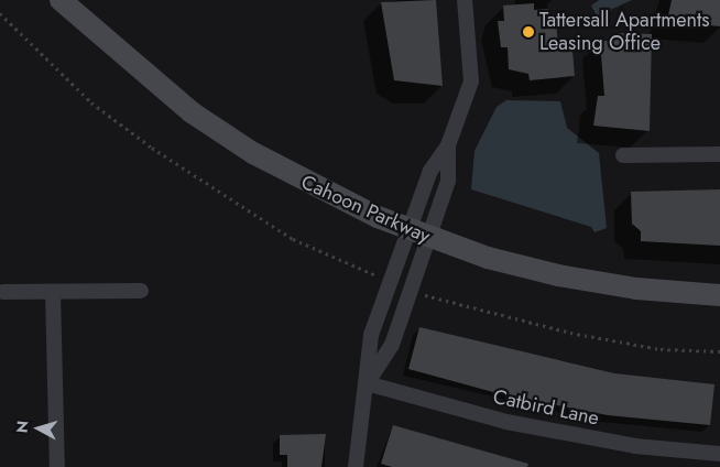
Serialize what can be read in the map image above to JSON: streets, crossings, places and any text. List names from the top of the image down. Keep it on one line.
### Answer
{"streets":{"street":["Cahoon Parkway","Catbird Lane"]},"places":["Tattersall Apartments Leasing Office"],"north":"left"}
